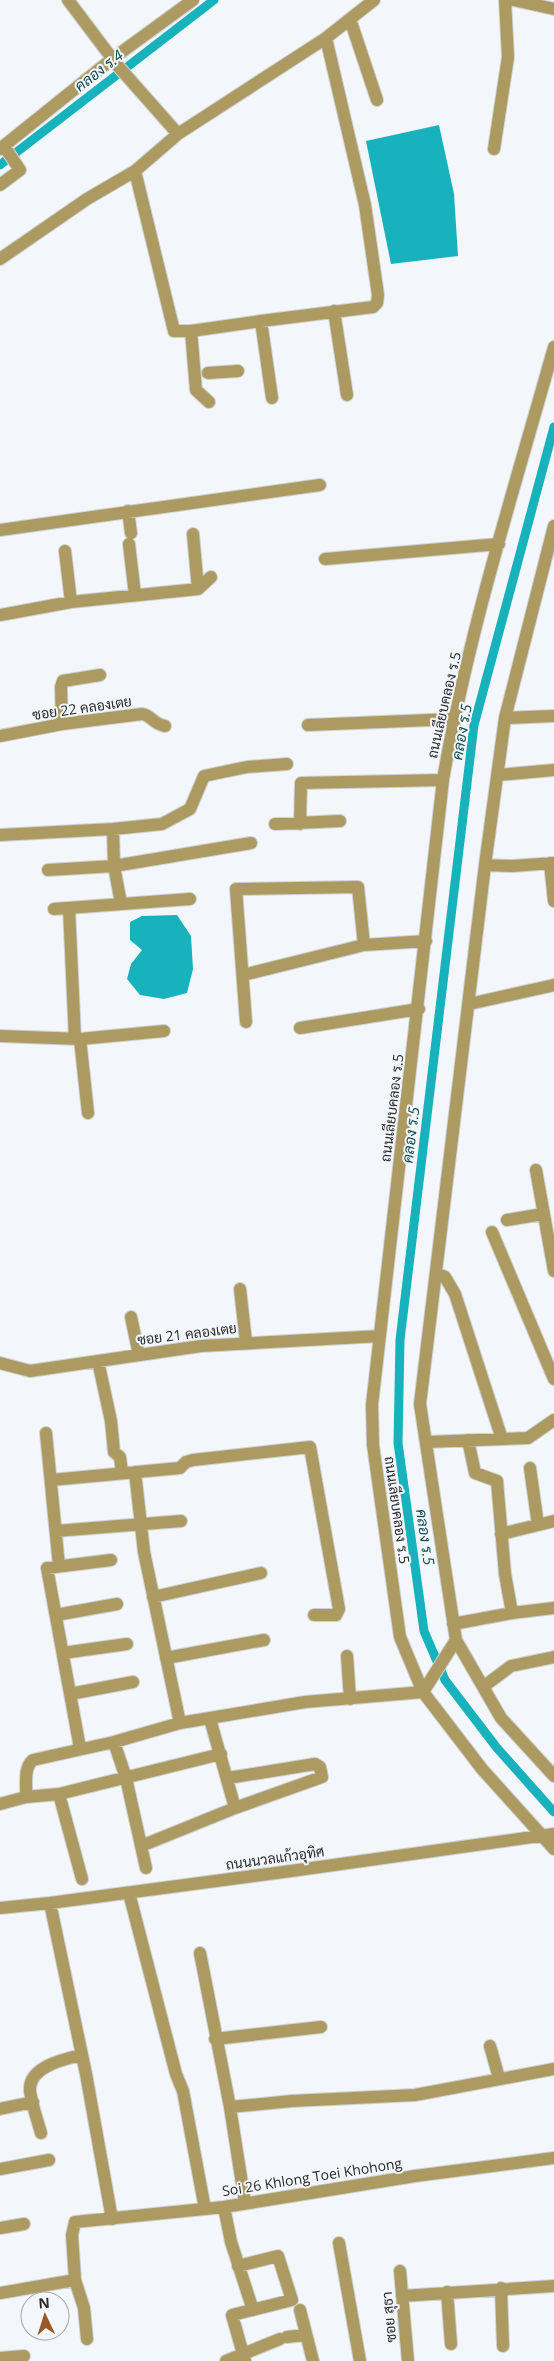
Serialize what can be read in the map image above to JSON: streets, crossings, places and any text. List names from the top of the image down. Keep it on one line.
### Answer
{"streets":{"street":["ถนนเลียบคลอง ร.5","ซอย 22 คลองเตย","ซอย 21 คลองเตย","ถนนนวลแก้วอุทิศ","Soi 26 Khlong Toei Khohong","ซอย สุธา"]},"crossings":[["ถนนเลียบคลอง ร.5","ซอย 21 คลองเตย"],["ถนนเลียบคลอง ร.5","ถนนนวลแก้วอุทิศ"]],"water":["คลอง ร.4","คลอง ร.5"],"north":"top"}
